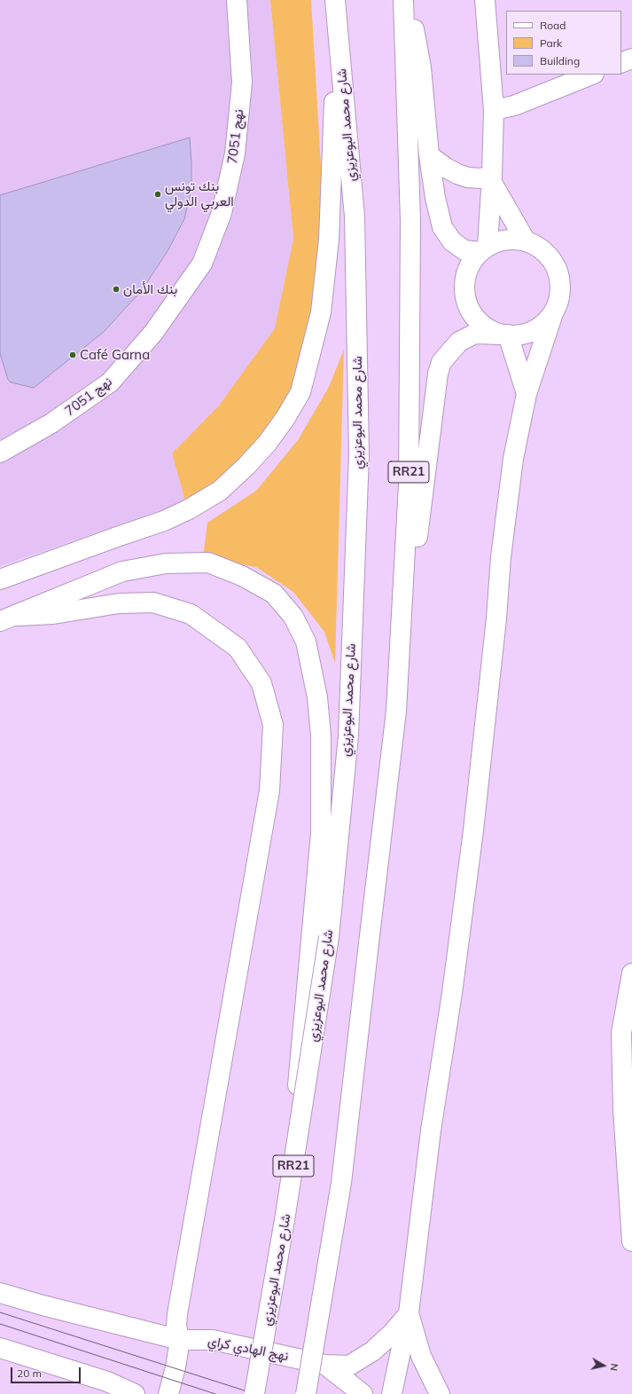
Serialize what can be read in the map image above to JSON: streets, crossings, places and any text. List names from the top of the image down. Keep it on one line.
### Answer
{"streets":{"main road":["شارع محمد البوعزيزي","نهج 7051","RR21","نهج الهادي كراي"]},"places":["بنك تونس العربي الدولي","بنك الأمان","Café Garna"],"legend":["Road","Park","Building"],"scale_bar":"20 m","north":"right"}
